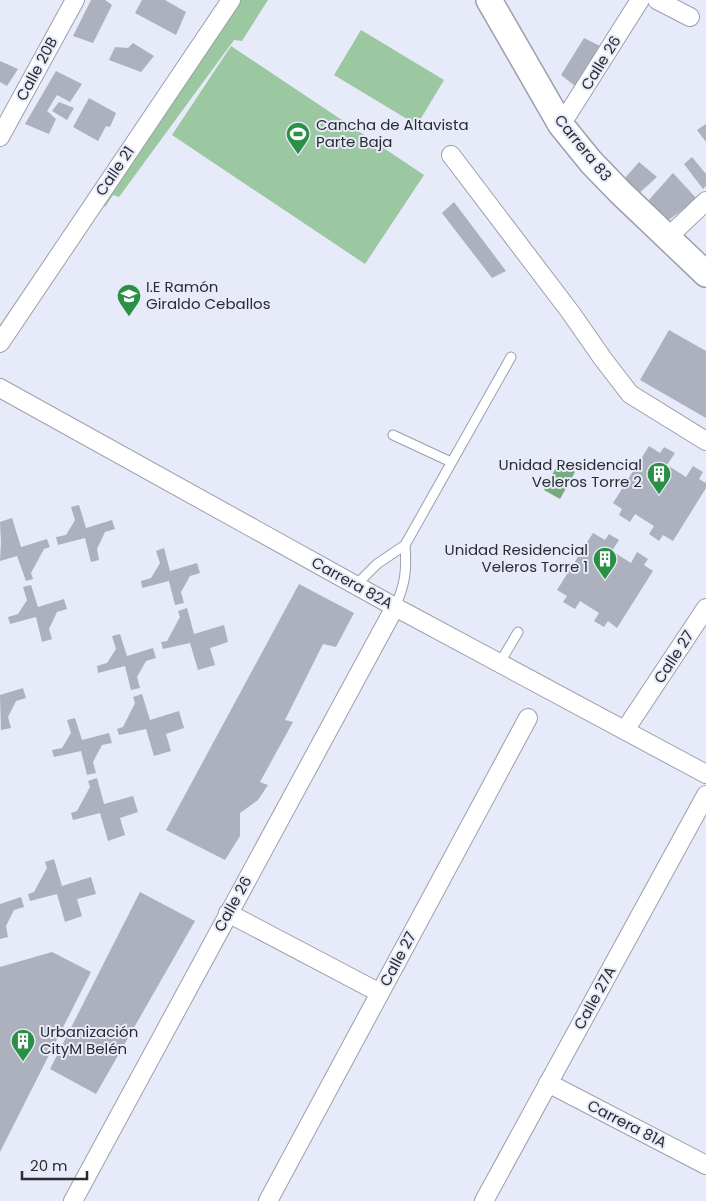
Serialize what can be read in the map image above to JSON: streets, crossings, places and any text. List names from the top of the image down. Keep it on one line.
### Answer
{"streets":{"street":["Calle 26","Calle 20B","Carrera 83","Calle 21","Carrera 82A","Calle 27","Calle 27A","Carrera 81A"]},"crossings":[["Calle 26","Carrera 83"],["Calle 26","Carrera 82A"],["Carrera 82A","Calle 27"],["Calle 27A","Carrera 81A"]],"places":{"sports":["Cancha de Altavista Parte Baja"],"school or university":["I.E Ramón Giraldo Ceballos"],"building":["Unidad Residencial Veleros Torre 2","Unidad Residencial Veleros Torre 1","Urbanización CityM Belén"]},"scale_bar":"20 m"}
